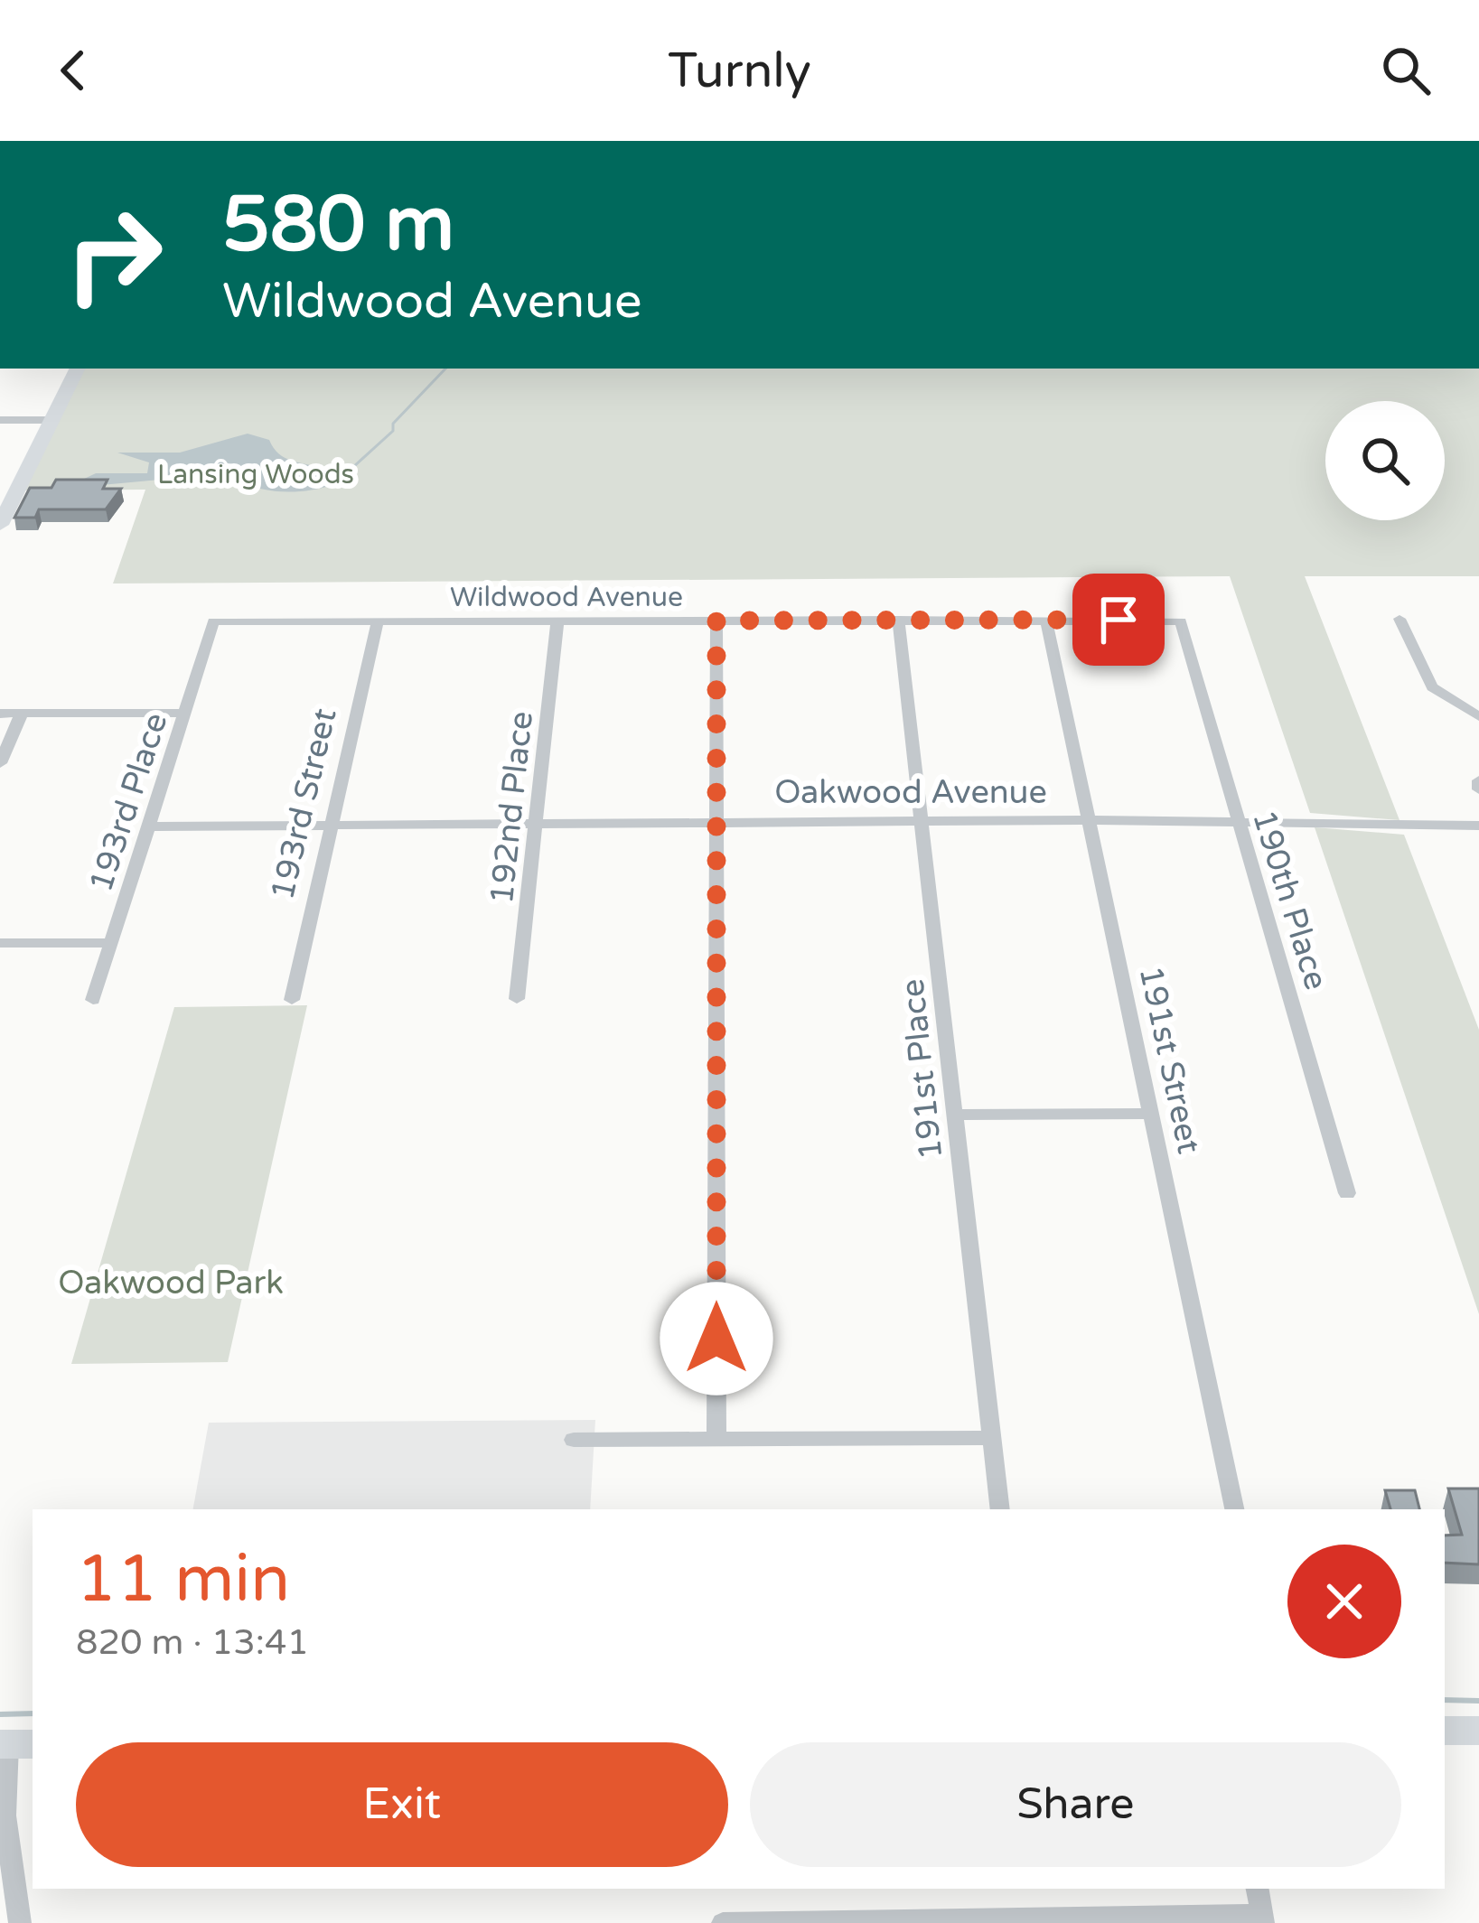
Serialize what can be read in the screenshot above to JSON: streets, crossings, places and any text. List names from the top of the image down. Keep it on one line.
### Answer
{"streets":{"street":["Wildwood Avenue","Oakwood Avenue","193rd Place","193rd Street","192nd Place","190th Place","191st Street","191st Place"]},"crossings":[["Wildwood Avenue","193rd Place"],["Wildwood Avenue","193rd Street"],["Wildwood Avenue","192nd Place"],["Wildwood Avenue","190th Place"],["Wildwood Avenue","191st Street"],["Wildwood Avenue","191st Place"],["Oakwood Avenue","193rd Place"],["Oakwood Avenue","193rd Street"],["Oakwood Avenue","192nd Place"],["Oakwood Avenue","190th Place"],["Oakwood Avenue","191st Street"],["Oakwood Avenue","191st Place"]],"parks":["Lansing Woods","Oakwood Park"],"page":{"header":"Turnly","turn":["580 m","Wildwood Avenue"],"heading":["11 min","820 m · 13:41"],"buttons":["Exit","Share"]}}
